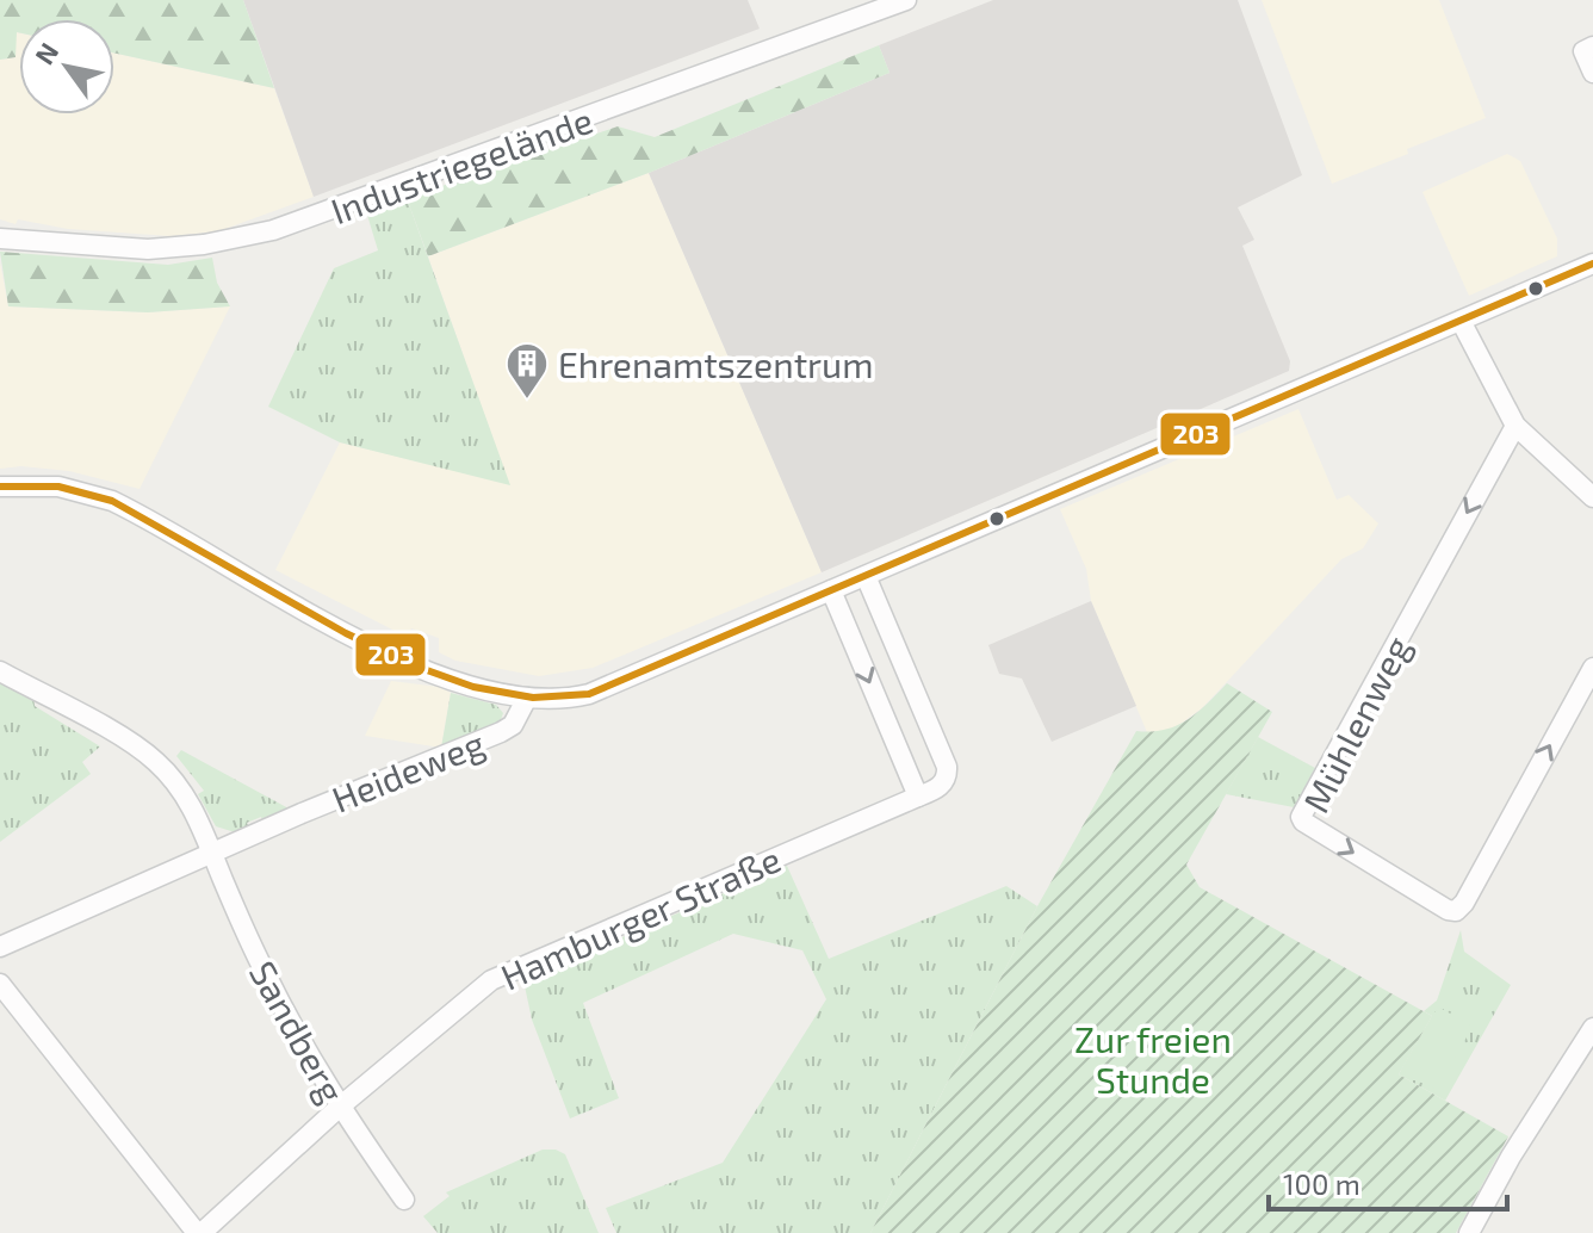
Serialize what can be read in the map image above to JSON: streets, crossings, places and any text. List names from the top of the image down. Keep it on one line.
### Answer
{"streets":{"street":["Industriegelände","Mühlenweg","Heideweg","Hamburger Straße","Sandberg"]},"crossings":[["Heideweg","Sandberg"],["Hamburger Straße","Sandberg"]],"parks":["Zur freien Stunde"],"places":{"building":["Ehrenamtszentrum"]},"lines":["transit line 203"],"scale_bar":"100 m","north":"top left"}
